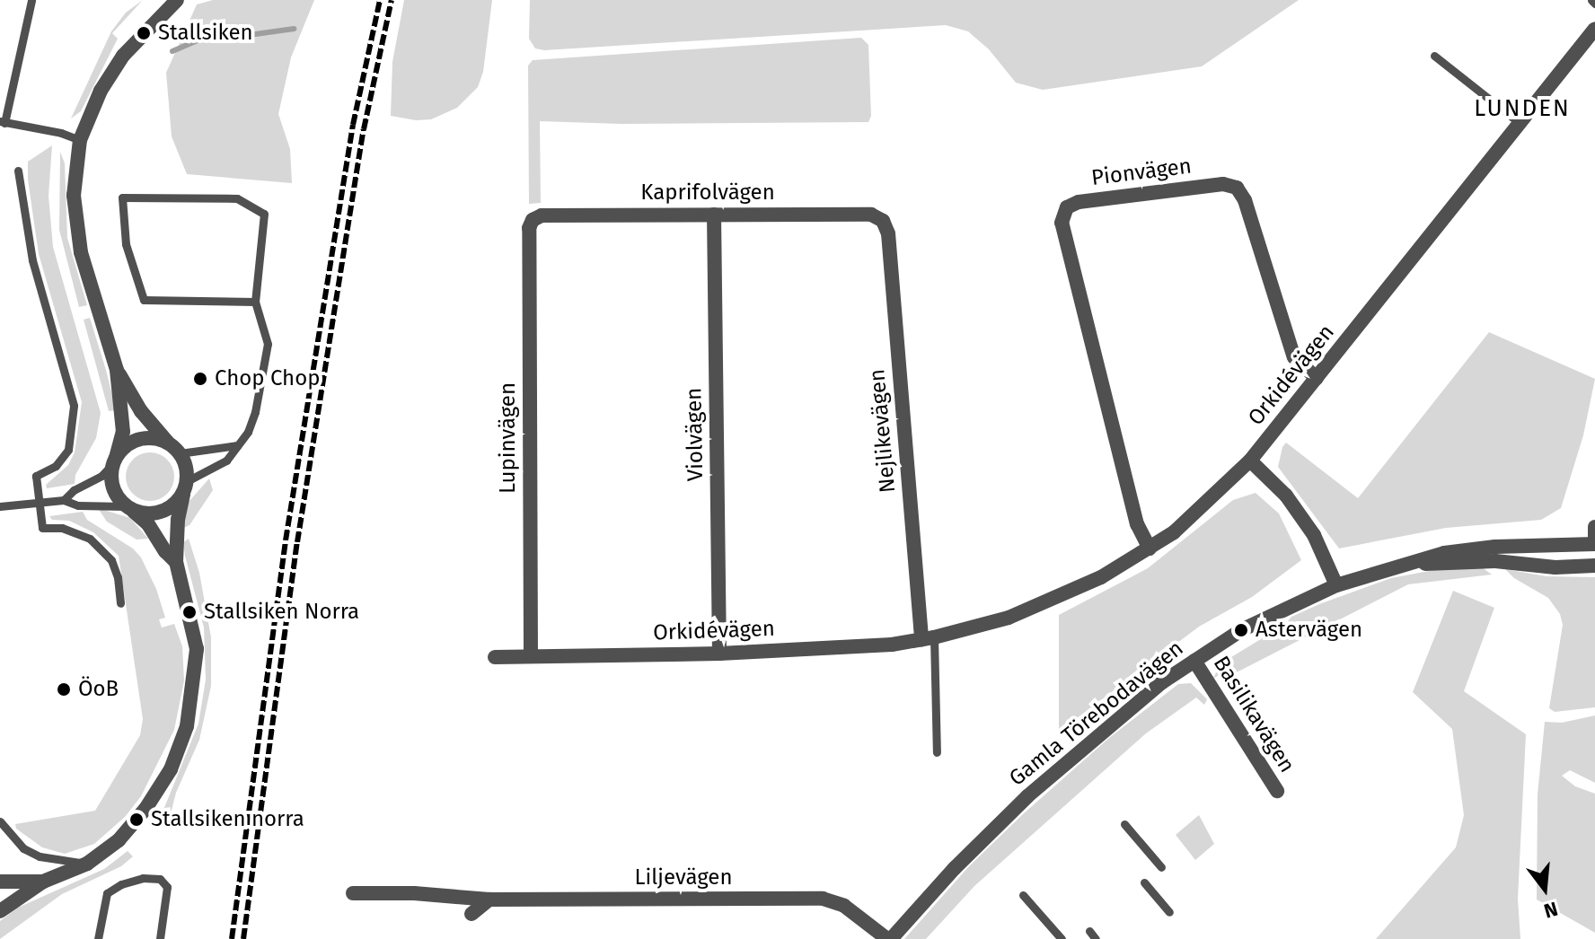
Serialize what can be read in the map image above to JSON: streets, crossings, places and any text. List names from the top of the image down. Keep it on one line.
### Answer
{"streets":{"street":["Pionvägen","Kaprifolvägen","Orkidévägen","Nejlikevägen","Violvägen","Lupinvägen","Gamla Törebodavägen","Basilikavägen","Liljevägen"]},"crossings":[["Pionvägen","Orkidévägen"],["Kaprifolvägen","Nejlikevägen"],["Kaprifolvägen","Violvägen"],["Kaprifolvägen","Lupinvägen"],["Orkidévägen","Nejlikevägen"],["Orkidévägen","Violvägen"],["Orkidévägen","Lupinvägen"],["Gamla Törebodavägen","Basilikavägen"],["Gamla Törebodavägen","Liljevägen"]],"districts":["LUNDEN"],"places":["Stallsiken","Chop Chop","Stallsiken Norra","Astervägen","ÖoB","Stallsiken norra"],"north":"bottom"}
